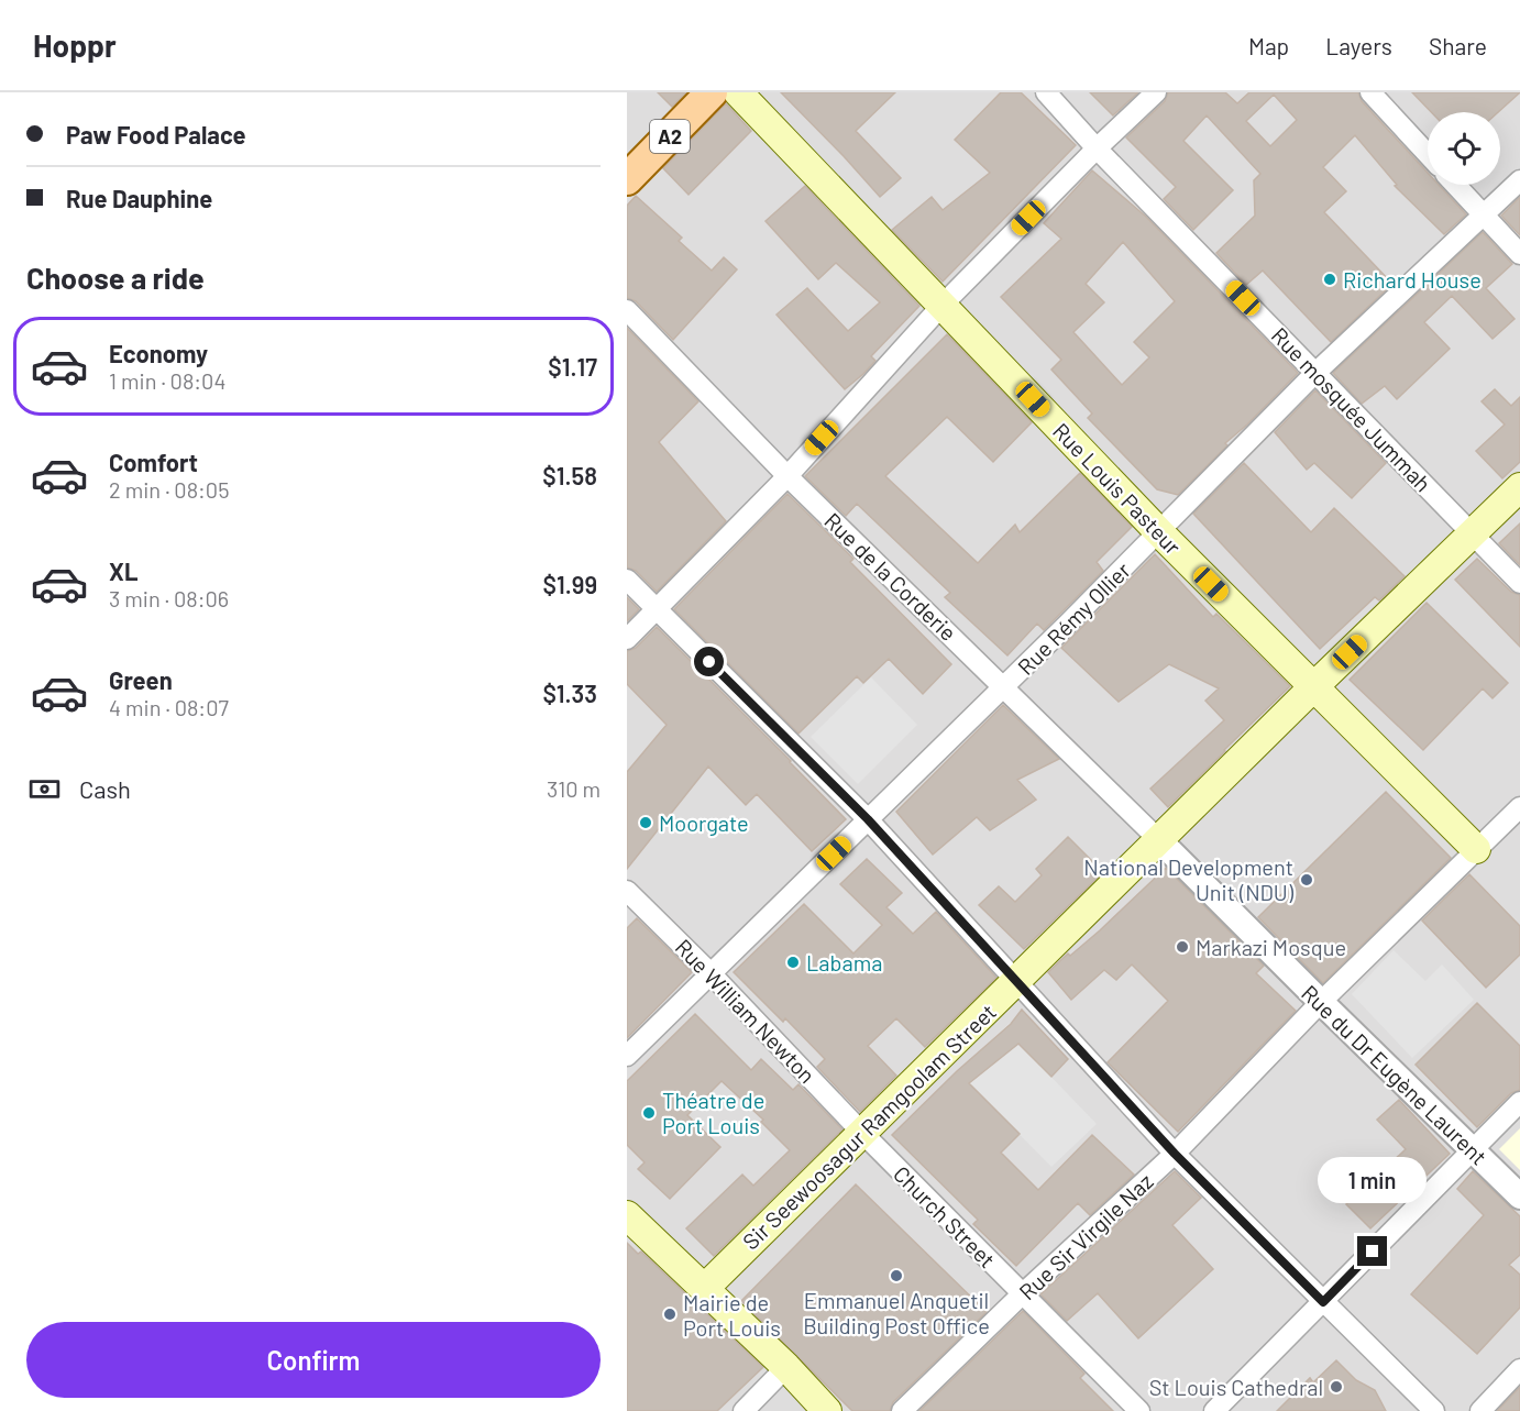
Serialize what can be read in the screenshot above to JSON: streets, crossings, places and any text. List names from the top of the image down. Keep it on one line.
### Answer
{"streets":{"main road":["A2","Rue Louis Pasteur","Sir Seewoosagur Ramgoolam Street"],"street":["Rue mosquée Jummah","Rue de la Corderie","Rue Rémy Ollier","Rue William Newton","Rue du Dr Eugène Laurent","Church Street","Rue Sir Virgile Naz"]},"crossings":[["Rue mosquée Jummah","Rue Rémy Ollier"],["Rue mosquée Jummah","Sir Seewoosagur Ramgoolam Street"],["Rue Louis Pasteur","Rue Rémy Ollier"],["Rue Louis Pasteur","Sir Seewoosagur Ramgoolam Street"],["Rue Louis Pasteur","Rue Sir Virgile Naz"],["Rue de la Corderie","Rue Rémy Ollier"],["Rue de la Corderie","Rue du Dr Eugène Laurent"],["Rue de la Corderie","Sir Seewoosagur Ramgoolam Street"],["Rue Rémy Ollier","Rue William Newton"],["Rue William Newton","Sir Seewoosagur Ramgoolam Street"],["Rue William Newton","Church Street"],["Rue du Dr Eugène Laurent","Sir Seewoosagur Ramgoolam Street"],["Rue du Dr Eugène Laurent","Rue Sir Virgile Naz"],["Sir Seewoosagur Ramgoolam Street","Church Street"],["Church Street","Rue Sir Virgile Naz"]],"places":["Richard House","Moorgate","National Development Unit (NDU)","Markazi Mosque","Labama","Théatre de Port Louis","Emmanuel Anquetil Building Post Office","Mairie de Port Louis","St Louis Cathedral"],"page":{"header":"Hoppr","nav":["Map","Layers","Share"],"banner":["Paw Food Palace","Rue Dauphine"],"heading":"Choose a ride","list":[{"name":"Economy","note":"1 min · 08:04","value":"$1.17"},{"name":"Comfort","note":"2 min · 08:05","value":"$1.58"},{"name":"XL","note":"3 min · 08:06","value":"$1.99"},{"name":"Green","note":"4 min · 08:07","value":"$1.33"}],"pay":["Cash","310 m"],"bubble":"1 min","buttons":"Confirm"}}
